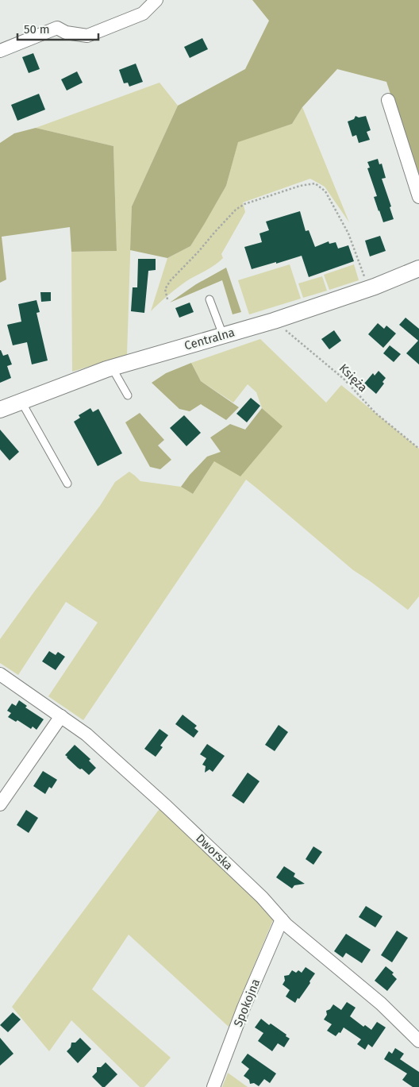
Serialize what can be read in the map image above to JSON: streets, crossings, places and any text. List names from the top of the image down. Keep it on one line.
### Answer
{"streets":{"street":["Centralna","Dworska","Spokojna"],"path":["Księża"]},"crossings":[["Centralna","Księża"],["Dworska","Spokojna"]],"scale_bar":"50 m"}
